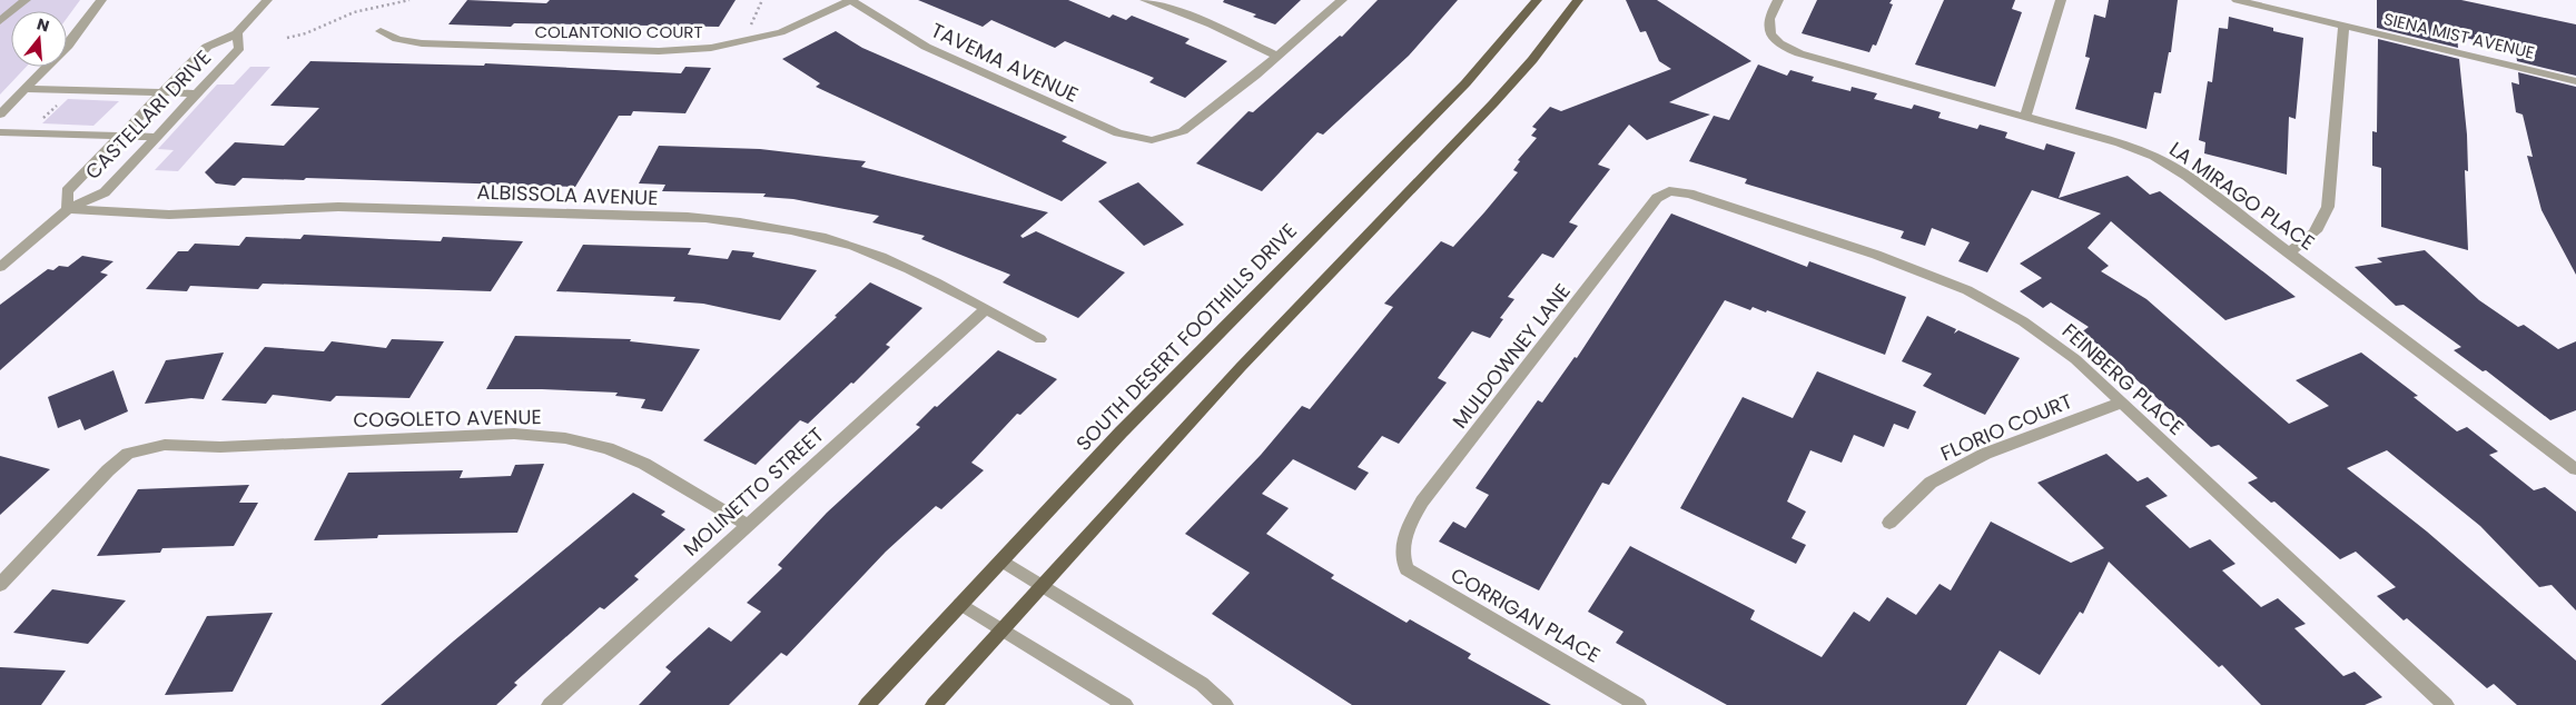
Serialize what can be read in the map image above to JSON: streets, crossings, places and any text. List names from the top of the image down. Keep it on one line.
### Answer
{"streets":{"main road":["SOUTH DESERT FOOTHILLS DRIVE"],"street":["COLANTONIO COURT","SIENA MIST AVENUE","TAVEMA AVENUE","CASTELLARI DRIVE","ALBISSOLA AVENUE","LA MIRAGO PLACE","MULDOWNEY LANE","FEINBERG PLACE","COGOLETO AVENUE","FLORIO COURT","MOLINETTO STREET","CORRIGAN PLACE"]},"crossings":[["COLANTONIO COURT","TAVEMA AVENUE"],["CASTELLARI DRIVE","ALBISSOLA AVENUE"],["ALBISSOLA AVENUE","MOLINETTO STREET"],["MULDOWNEY LANE","FEINBERG PLACE"],["MULDOWNEY LANE","CORRIGAN PLACE"],["FEINBERG PLACE","FLORIO COURT"],["COGOLETO AVENUE","MOLINETTO STREET"]],"north":"top"}
